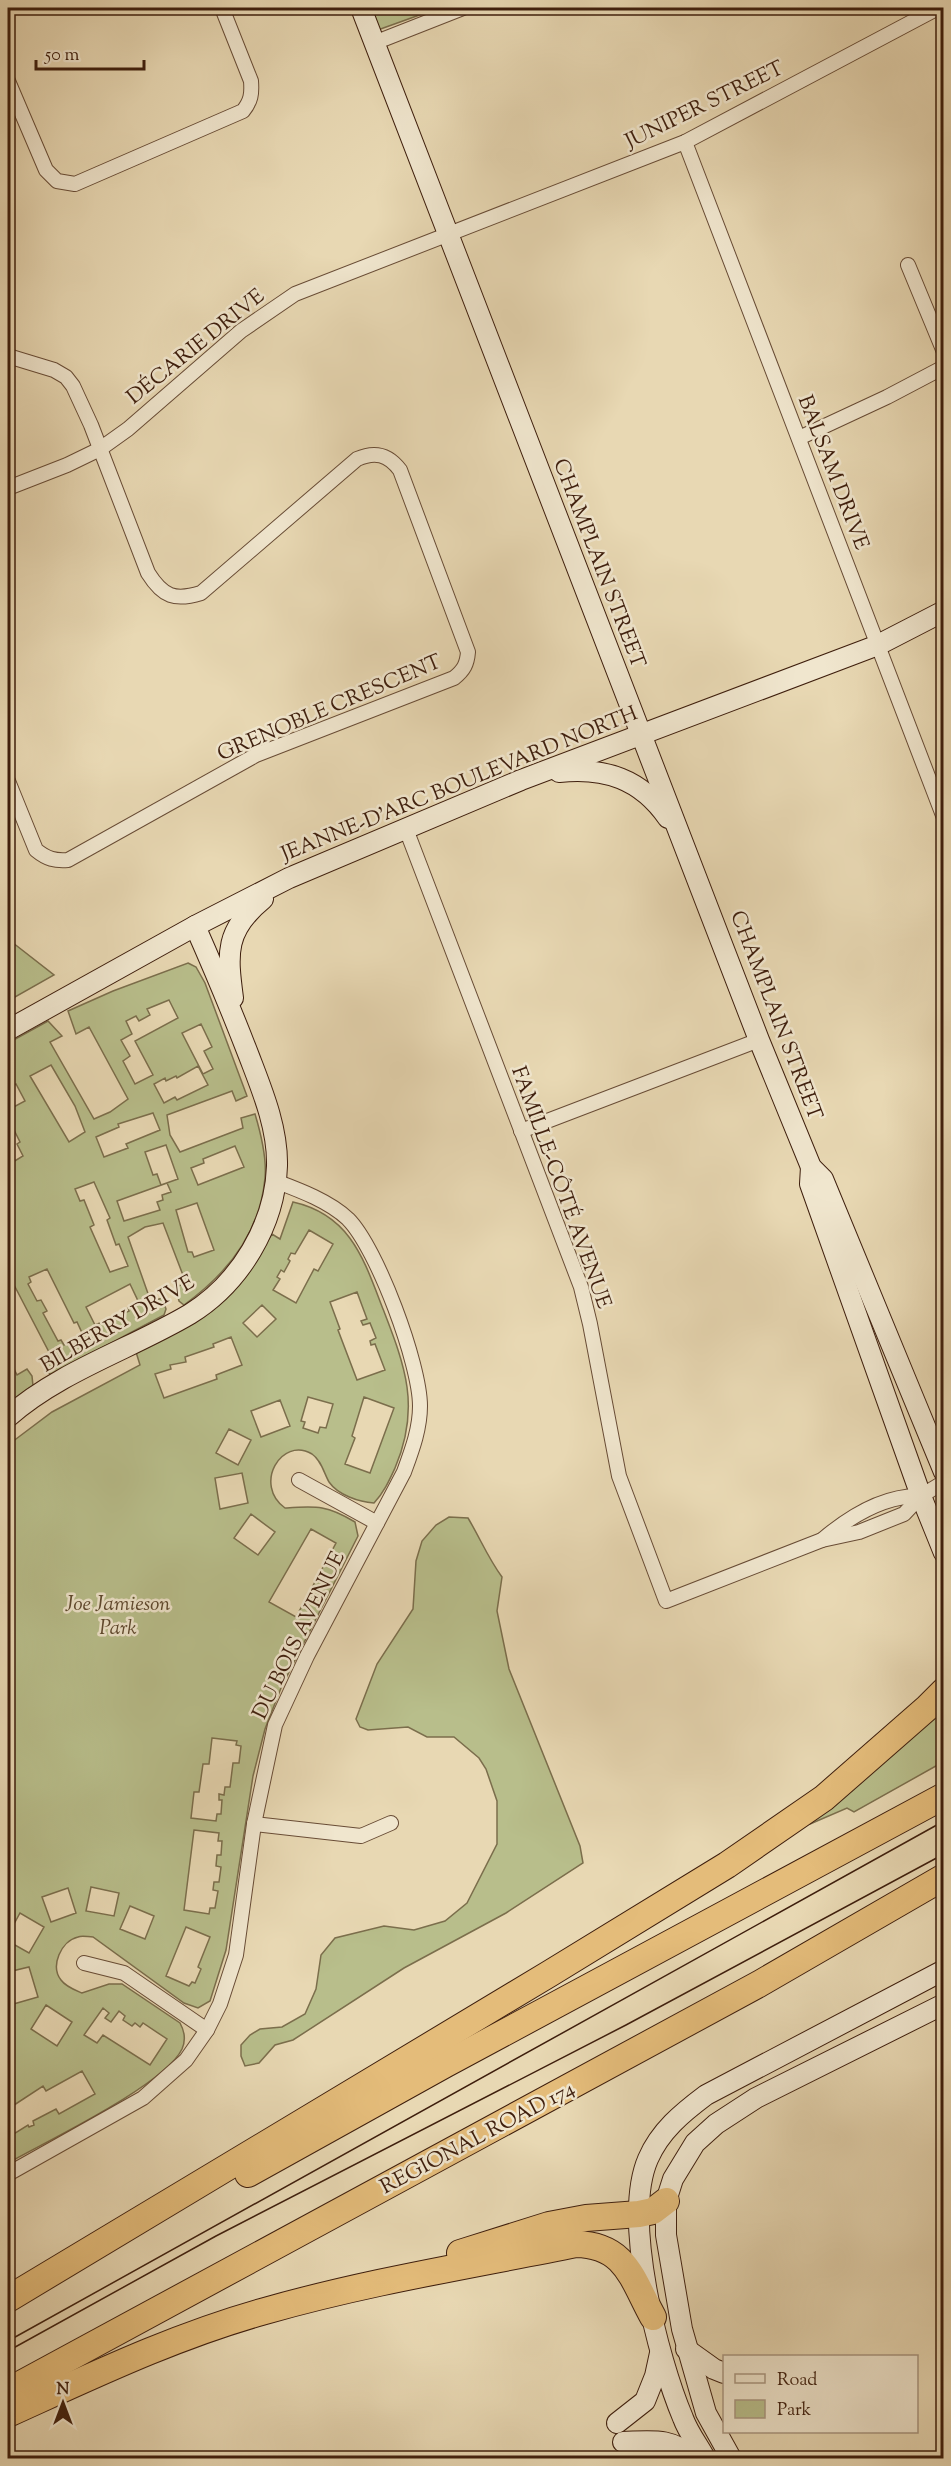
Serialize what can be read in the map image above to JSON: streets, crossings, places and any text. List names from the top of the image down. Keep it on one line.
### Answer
{"streets":{"highway":["REGIONAL ROAD 174"],"main road":["CHAMPLAIN STREET","JEANNE-D'ARC BOULEVARD NORTH","BILBERRY DRIVE"],"street":["JUNIPER STREET","DÉCARIE DRIVE","BALSAM DRIVE","GRENOBLE CRESCENT","FAMILLE-CÔTÉ AVENUE","DU BOIS AVENUE"]},"crossings":[["JUNIPER STREET","DÉCARIE DRIVE"],["JUNIPER STREET","BALSAM DRIVE"],["JUNIPER STREET","CHAMPLAIN STREET"],["DÉCARIE DRIVE","CHAMPLAIN STREET"],["DÉCARIE DRIVE","GRENOBLE CRESCENT"],["BALSAM DRIVE","JEANNE-D'ARC BOULEVARD NORTH"],["CHAMPLAIN STREET","JEANNE-D'ARC BOULEVARD NORTH"],["CHAMPLAIN STREET","FAMILLE-CÔTÉ AVENUE"],["JEANNE-D'ARC BOULEVARD NORTH","FAMILLE-CÔTÉ AVENUE"],["JEANNE-D'ARC BOULEVARD NORTH","BILBERRY DRIVE"],["BILBERRY DRIVE","DU BOIS AVENUE"]],"parks":["Joe Jamieson Park"],"legend":["Road","Park"],"scale_bar":"50 m","north":"top"}
